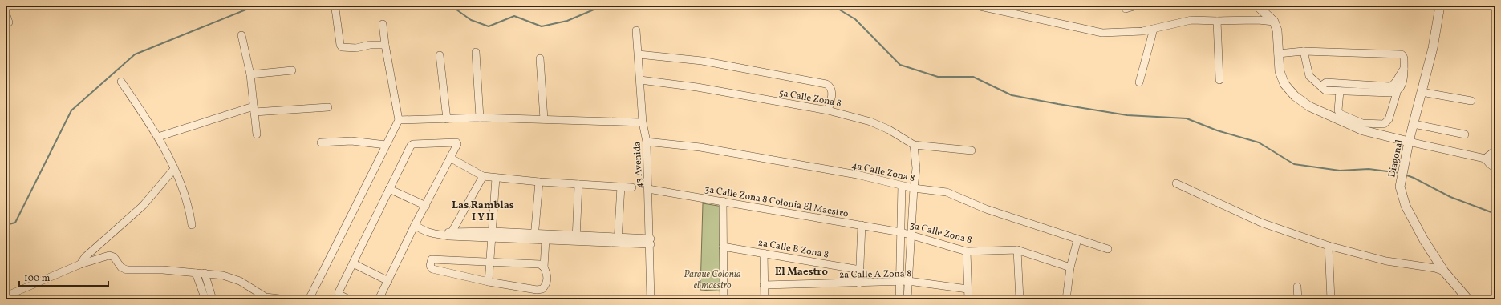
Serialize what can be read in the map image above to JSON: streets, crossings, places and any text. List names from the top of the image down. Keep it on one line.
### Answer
{"streets":{"street":["5a Calle Zona 8","Diagonal","43 Avenida","4a Calle Zona 8","3a Calle Zona 8 Colonia El Maestro","3a Calle Zona 8","2a Calle B Zona 8","2a Calle A Zona 8"]},"crossings":[["5a Calle Zona 8","43 Avenida"],["43 Avenida","4a Calle Zona 8"],["43 Avenida","3a Calle Zona 8 Colonia El Maestro"],["3a Calle Zona 8 Colonia El Maestro","3a Calle Zona 8"]],"districts":["Las Ramblas I Y II","El Maestro"],"parks":["Parque Colonia el maestro"],"scale_bar":"100 m"}
